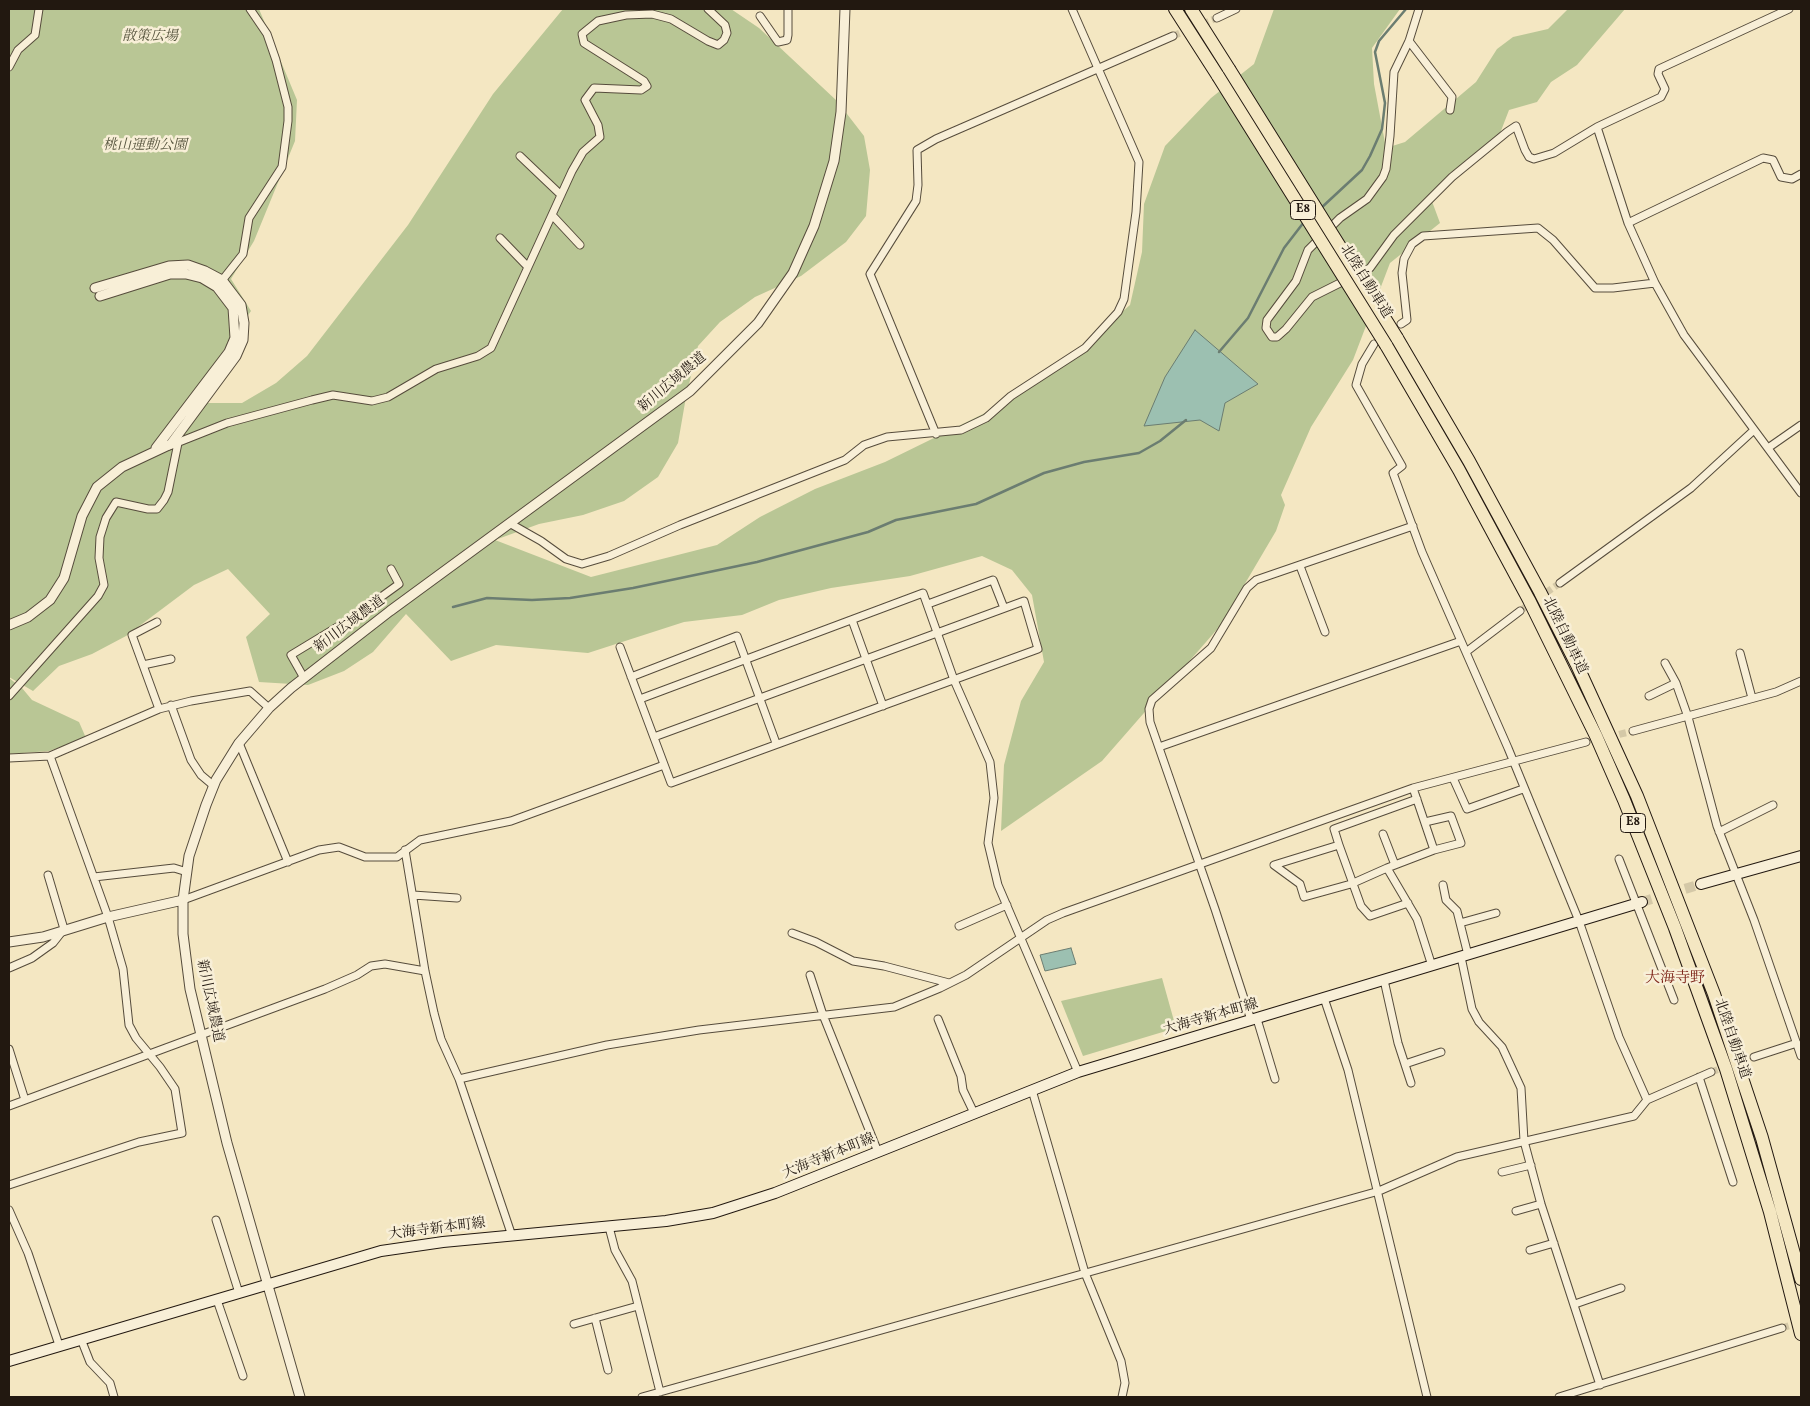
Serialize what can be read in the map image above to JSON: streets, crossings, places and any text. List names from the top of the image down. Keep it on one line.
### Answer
{"streets":{"highway":["E8","北陸自動車道"],"main road":["大海寺新本町線"],"street":["新川広域農道"]},"crossings":[["新川広域農道","大海寺新本町線"]],"districts":["大海寺野"],"parks":["散策広場","桃山運動公園"]}
